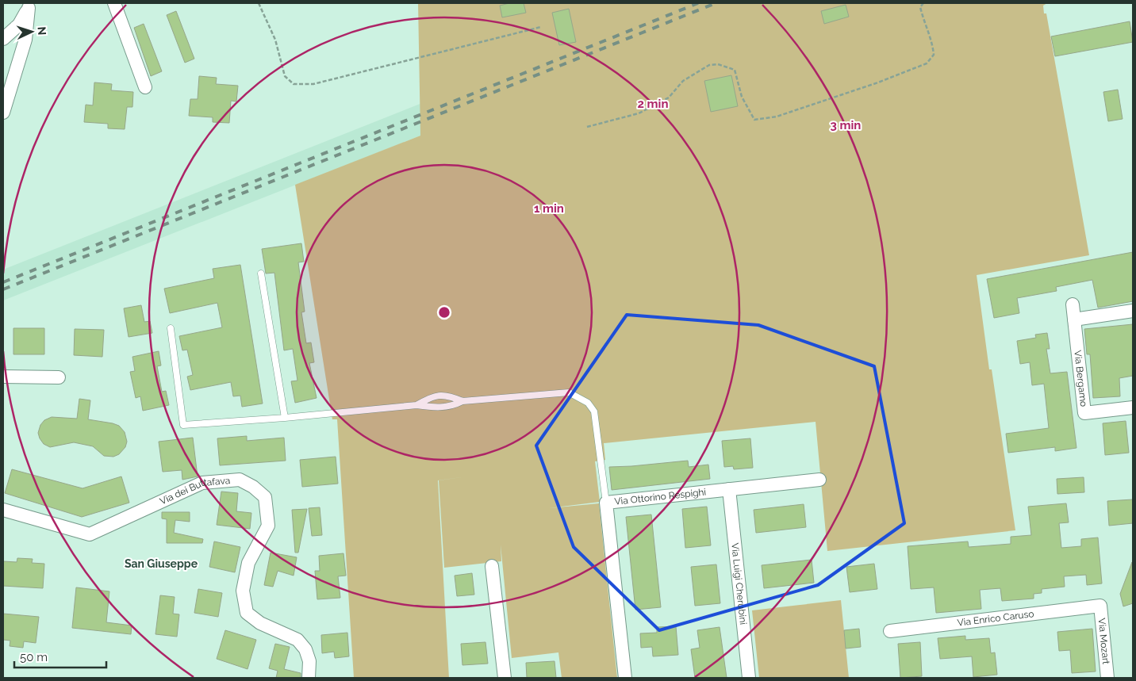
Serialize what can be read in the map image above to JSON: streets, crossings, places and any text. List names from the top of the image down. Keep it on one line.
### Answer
{"streets":{"street":["Via Bergamo","Via dei Buttafava","Via Ottorino Respighi","Via Luigi Cherubini","Via Enrico Caruso","Via Mozart"]},"crossings":[["Via Ottorino Respighi","Via Luigi Cherubini"],["Via Enrico Caruso","Via Mozart"]],"districts":["San Giuseppe"],"scale_bar":"50 m","north":"right","rings":["2 min","3 min","1 min"]}
